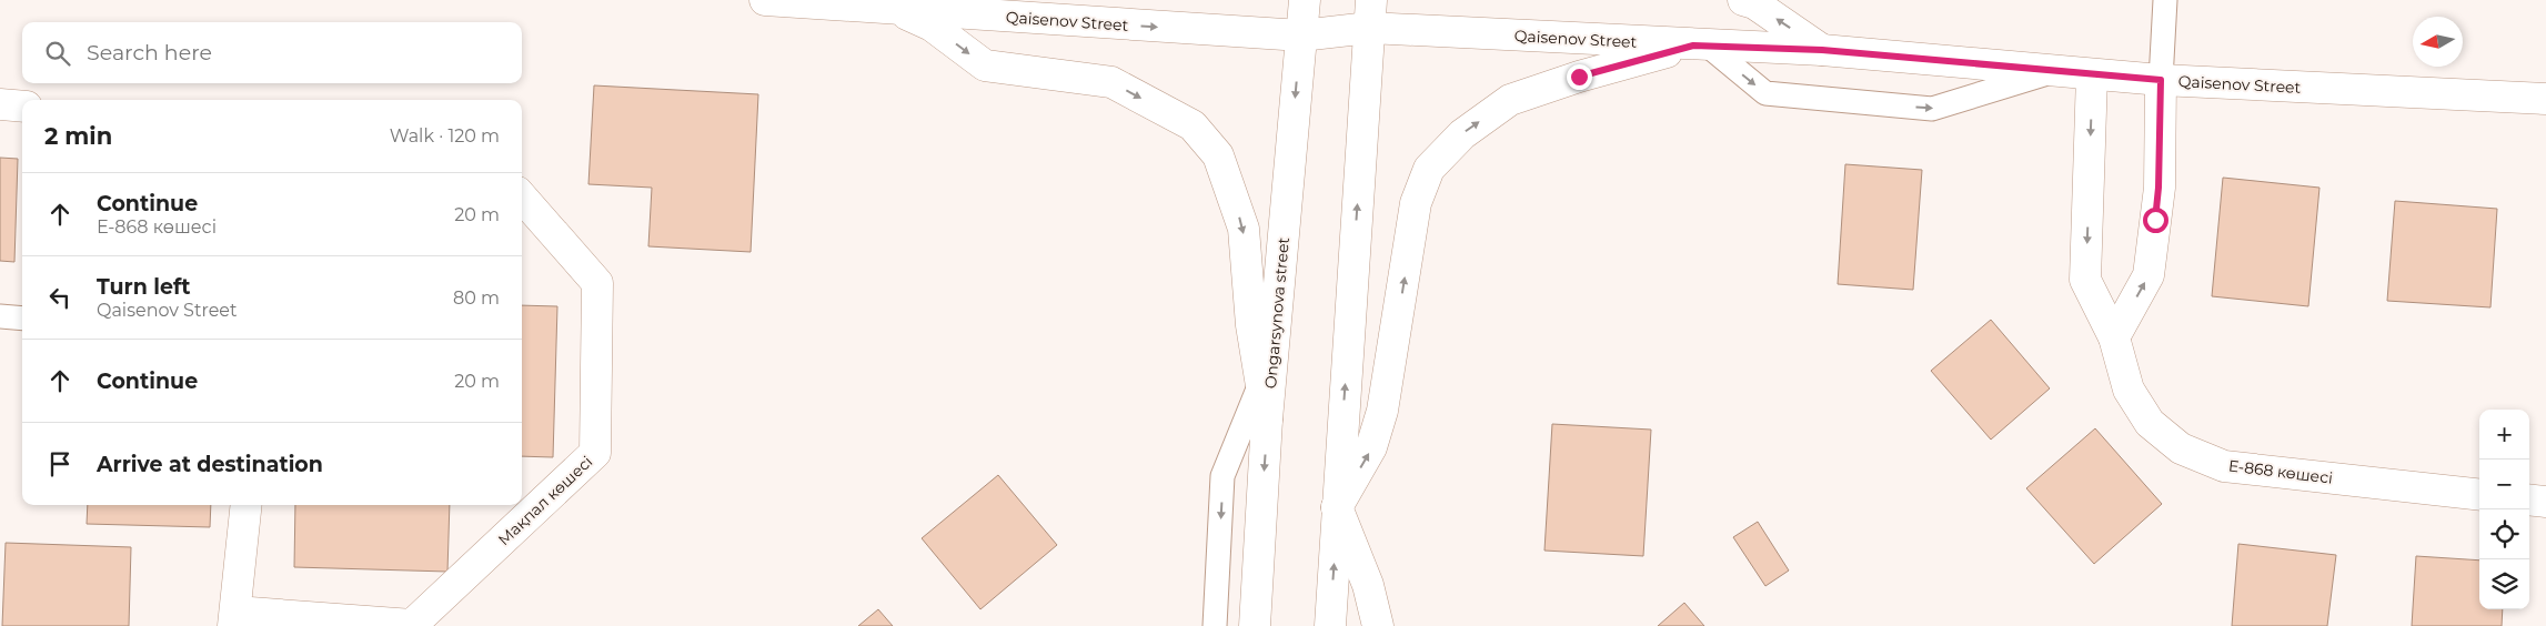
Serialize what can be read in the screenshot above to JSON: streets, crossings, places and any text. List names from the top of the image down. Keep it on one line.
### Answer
{"streets":{"street":["Qaisenov Street","Ongarsynova street","Е-868 көшесі","Мақпал көшесі"]},"crossings":[["Qaisenov Street","Ongarsynova street"],["Qaisenov Street","Е-868 көшесі"]],"north":"left","page":{"search":"Search here","heading":["2 min","Walk · 120 m"],"list":[["Continue","Е-868 көшесі","20 m"],["Turn left","Qaisenov Street","80 m"],["Continue","20 m"],"Arrive at destination"],"map_buttons":["+","−"]}}
